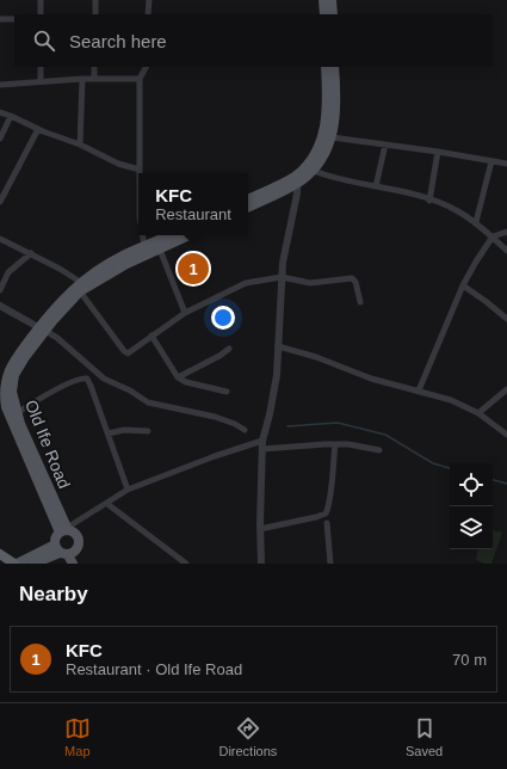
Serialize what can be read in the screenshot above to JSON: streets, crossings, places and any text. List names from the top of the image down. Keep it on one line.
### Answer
{"streets":{"main road":["Old Ife Road"]},"page":{"search":"Search here","popup":["KFC","Restaurant"],"pins":"1","heading":"Nearby","list":[{"mark":"1","name":"KFC","note":"Restaurant · Old Ife Road","value":"70 m"}],"nav":["Map","Directions","Saved"]}}
